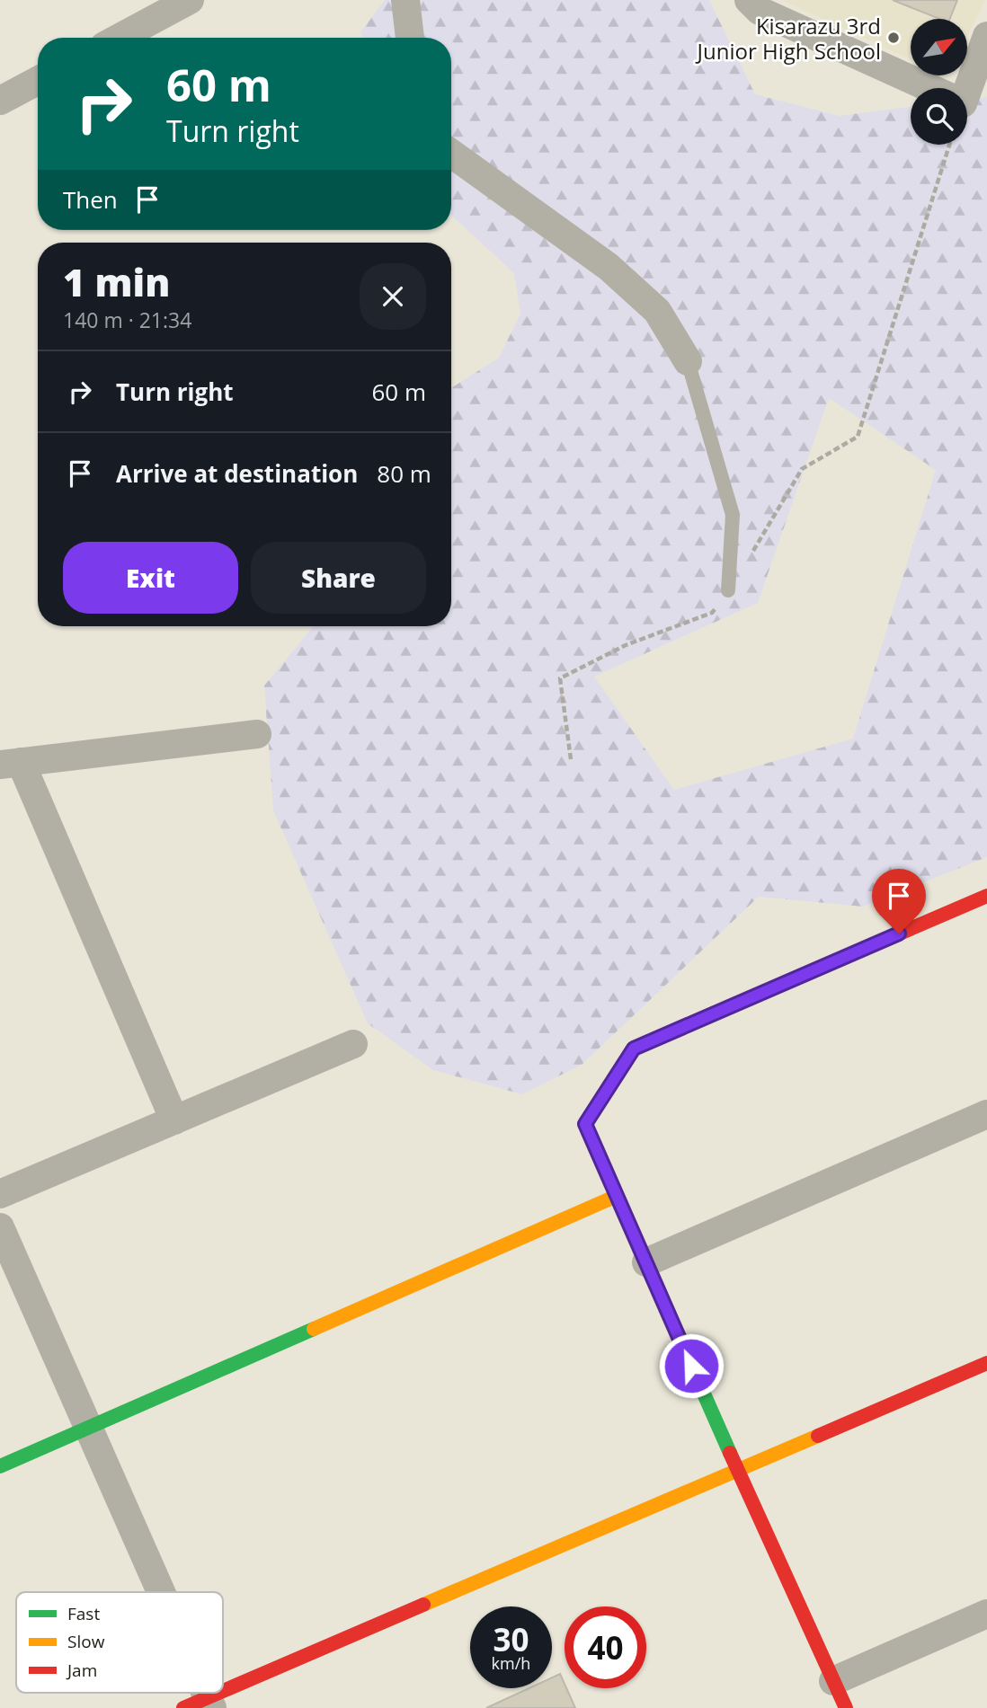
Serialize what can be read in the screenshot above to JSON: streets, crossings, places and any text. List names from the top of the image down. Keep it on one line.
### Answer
{"places":["Kisarazu 3rd Junior High School"],"legend":["Fast","Slow","Jam"],"north":"top right","page":{"turn":["60 m","Turn right"],"then":"Then","heading":["1 min","140 m · 21:34"],"list":[{"name":"Turn right","value":"60 m"},{"name":"Arrive at destination","value":"80 m"}],"buttons":["Exit","Share"],"speed":"30 km/h","limit":"40"}}
